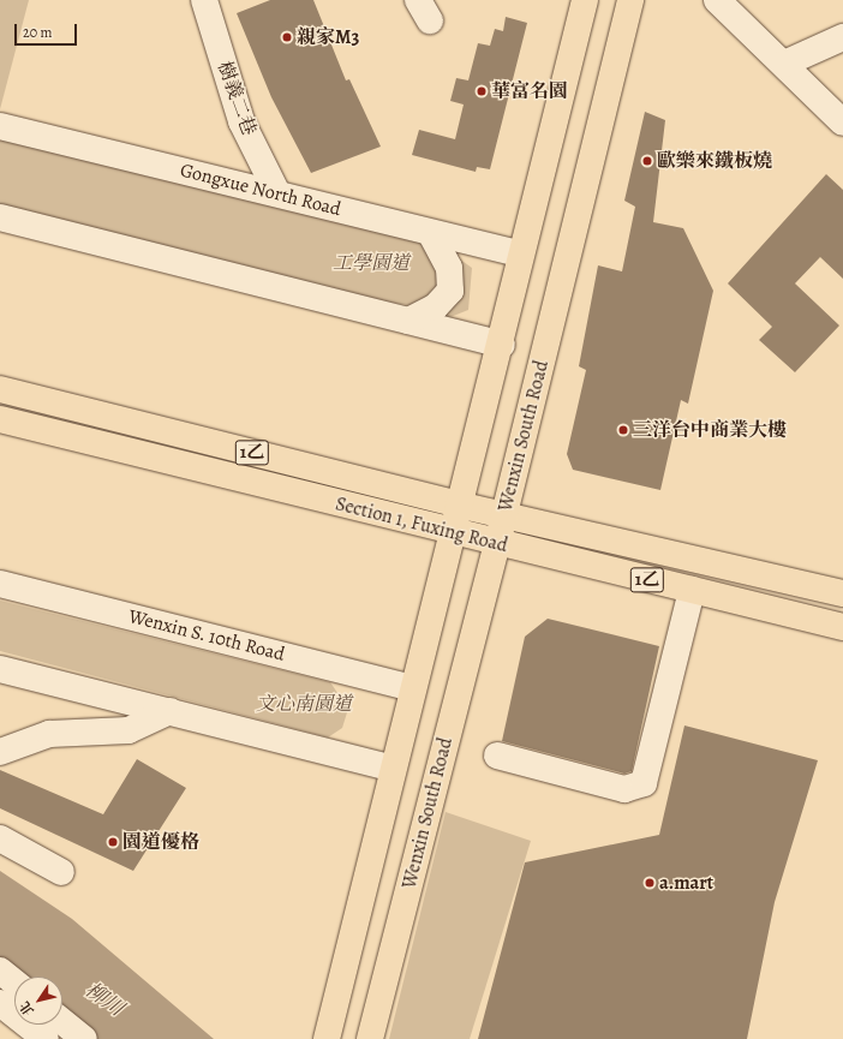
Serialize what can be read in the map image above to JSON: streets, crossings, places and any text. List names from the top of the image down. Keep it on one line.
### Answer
{"streets":{"main road":["Wenxin South Road","1乙","Section 1, Fuxing Road"],"street":["樹義二巷","Gongxue North Road","Wenxin S. 10th Road"]},"crossings":[["樹義二巷","Gongxue North Road"],["Wenxin South Road","Section 1, Fuxing Road"]],"water":["柳川"],"parks":["工學園道","文心南園道"],"places":["親家M3","華富名園","歐樂來鐵板燒","三洋台中商業大樓","園道優格","a.mart"],"scale_bar":"20 m","north":"bottom left"}
